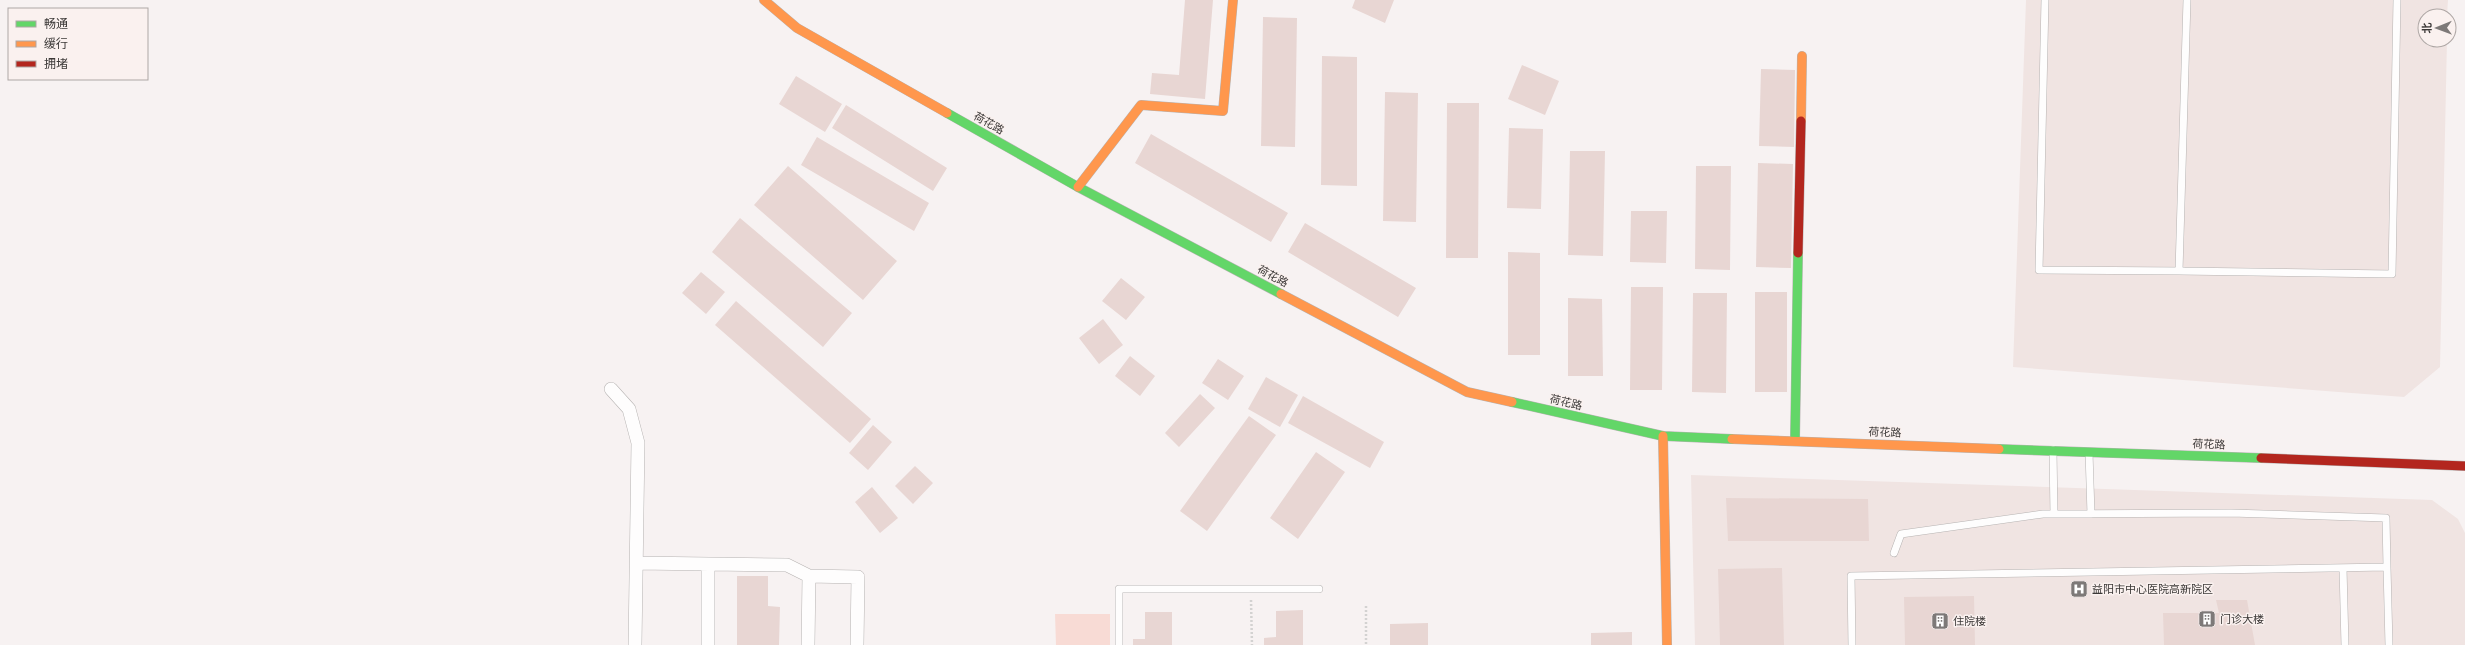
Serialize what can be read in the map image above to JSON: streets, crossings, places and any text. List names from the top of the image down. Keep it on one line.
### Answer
{"streets":{"street":["荷花路"]},"places":{"hospital":["益阳市中心医院高新院区"],"building":["门诊大楼","住院楼"]},"legend":["畅通","缓行","拥堵"],"north":"left"}
